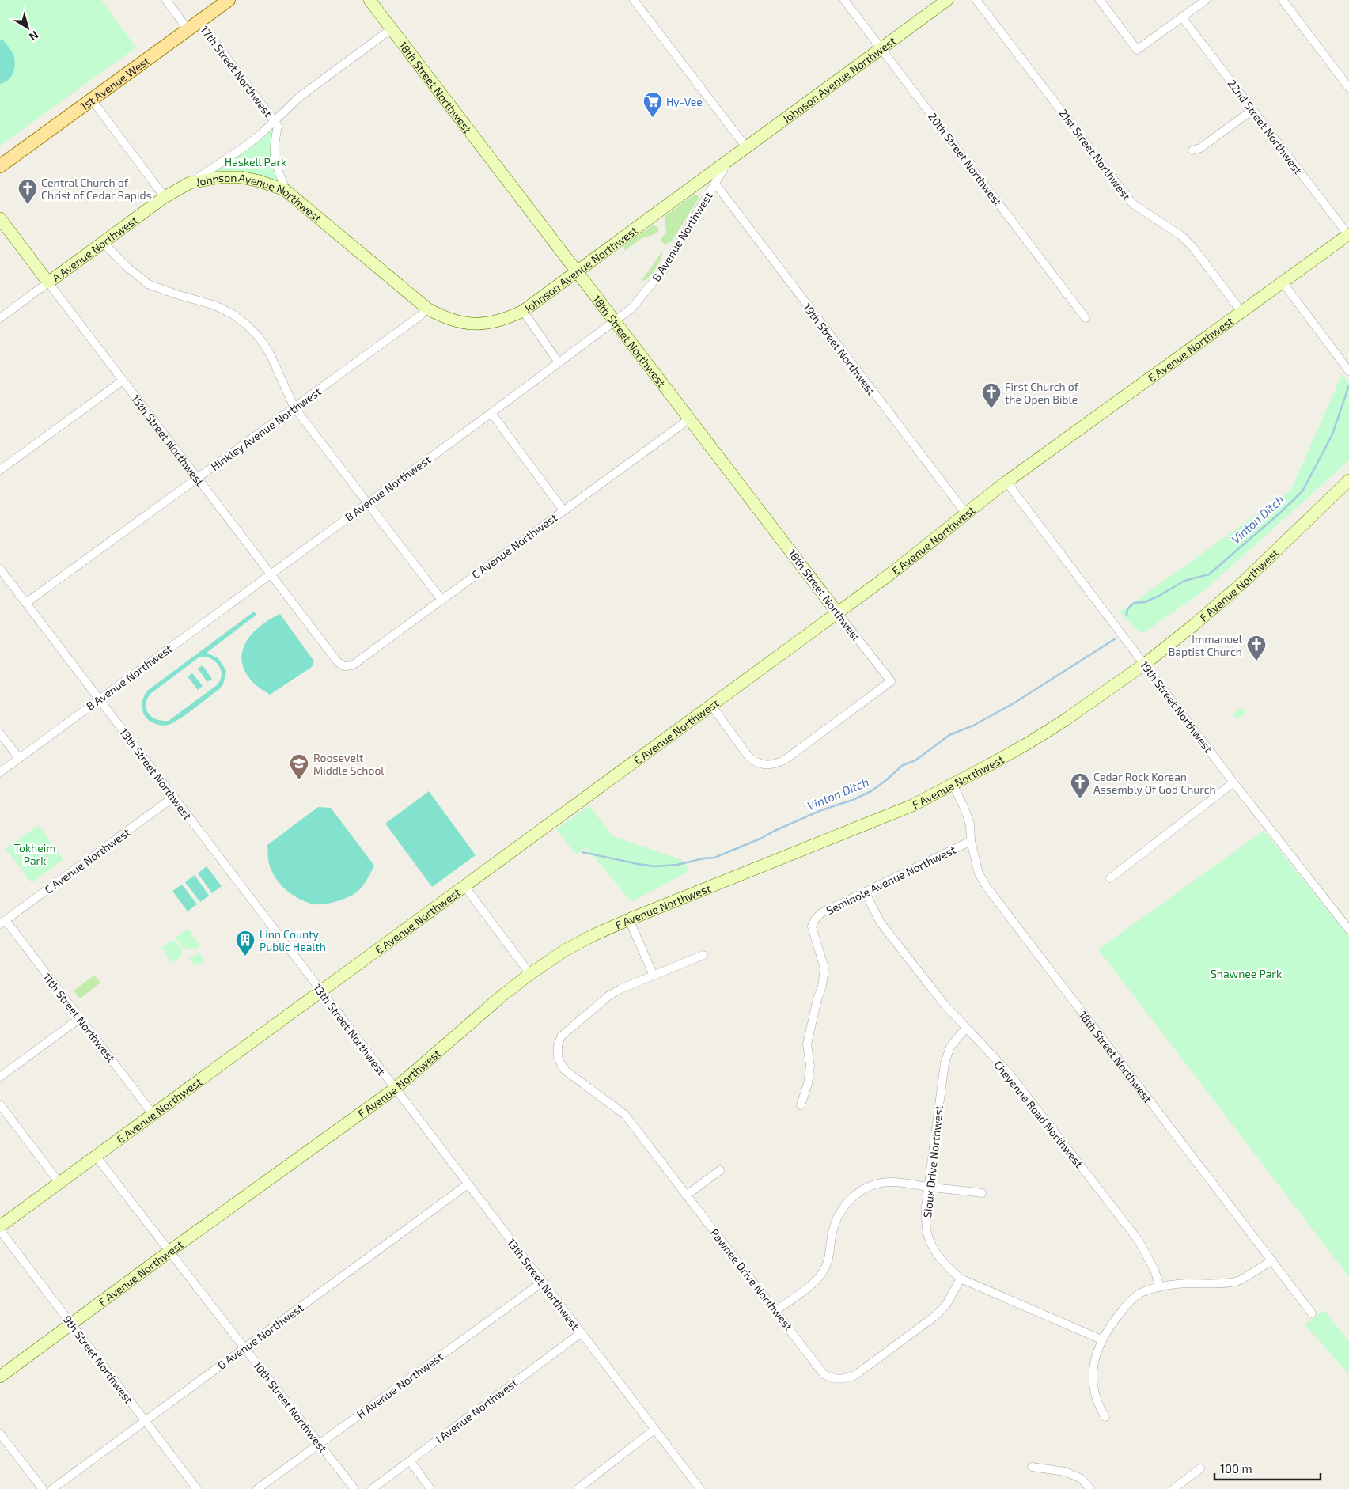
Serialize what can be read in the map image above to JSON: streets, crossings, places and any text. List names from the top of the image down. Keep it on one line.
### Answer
{"streets":{"main road":["1st Avenue West"],"street":["17th Street Northwest","Johnson Avenue Northwest","18th Street Northwest","22nd Street Northwest","21st Street Northwest","20th Street Northwest","B Avenue Northwest","A Avenue Northwest","19th Street Northwest","E Avenue Northwest","Hinkley Avenue Northwest","15th Street Northwest","C Avenue Northwest","F Avenue Northwest","13th Street Northwest","Seminole Avenue Northwest","11th Street Northwest","Cheyenne Road Northwest","Sioux Drive Northwest","Pawnee Drive Northwest","G Avenue Northwest","9th Street Northwest","H Avenue Northwest","10th Street Northwest","I Avenue Northwest"]},"crossings":[["17th Street Northwest","1st Avenue West"],["Johnson Avenue Northwest","18th Street Northwest"],["Johnson Avenue Northwest","20th Street Northwest"],["Johnson Avenue Northwest","B Avenue Northwest"],["Johnson Avenue Northwest","A Avenue Northwest"],["Johnson Avenue Northwest","Hinkley Avenue Northwest"],["18th Street Northwest","B Avenue Northwest"],["18th Street Northwest","E Avenue Northwest"],["18th Street Northwest","C Avenue Northwest"],["18th Street Northwest","F Avenue Northwest"],["18th Street Northwest","Seminole Avenue Northwest"],["22nd Street Northwest","E Avenue Northwest"],["21st Street Northwest","E Avenue Northwest"],["B Avenue Northwest","19th Street Northwest"],["B Avenue Northwest","15th Street Northwest"],["B Avenue Northwest","13th Street Northwest"],["A Avenue Northwest","15th Street Northwest"],["19th Street Northwest","E Avenue Northwest"],["19th Street Northwest","F Avenue Northwest"],["E Avenue Northwest","13th Street Northwest"],["E Avenue Northwest","11th Street Northwest"],["E Avenue Northwest","10th Street Northwest"],["Hinkley Avenue Northwest","15th Street Northwest"],["Hinkley Avenue Northwest","13th Street Northwest"],["15th Street Northwest","C Avenue Northwest"],["C Avenue Northwest","13th Street Northwest"],["C Avenue Northwest","11th Street Northwest"],["F Avenue Northwest","13th Street Northwest"],["F Avenue Northwest","9th Street Northwest"],["F Avenue Northwest","10th Street Northwest"],["13th Street Northwest","G Avenue Northwest"],["13th Street Northwest","H Avenue Northwest"],["13th Street Northwest","I Avenue Northwest"],["Seminole Avenue Northwest","Cheyenne Road Northwest"],["Cheyenne Road Northwest","Sioux Drive Northwest"],["Sioux Drive Northwest","Pawnee Drive Northwest"],["G Avenue Northwest","9th Street Northwest"],["G Avenue Northwest","10th Street Northwest"],["H Avenue Northwest","10th Street Northwest"]],"water":["Vinton Ditch"],"parks":["Haskell Park","Tokheim Park","Shawnee Park"],"places":{"supermarket":["Hy-Vee"],"church":["Central Church of Christ of Cedar Rapids","First Church of the Open Bible","Immanuel Baptist Church","Cedar Rock Korean Assembly Of God Church"],"school or university":["Roosevelt Middle School"],"building":["Linn County Public Health"]},"scale_bar":"100 m","north":"bottom right"}
